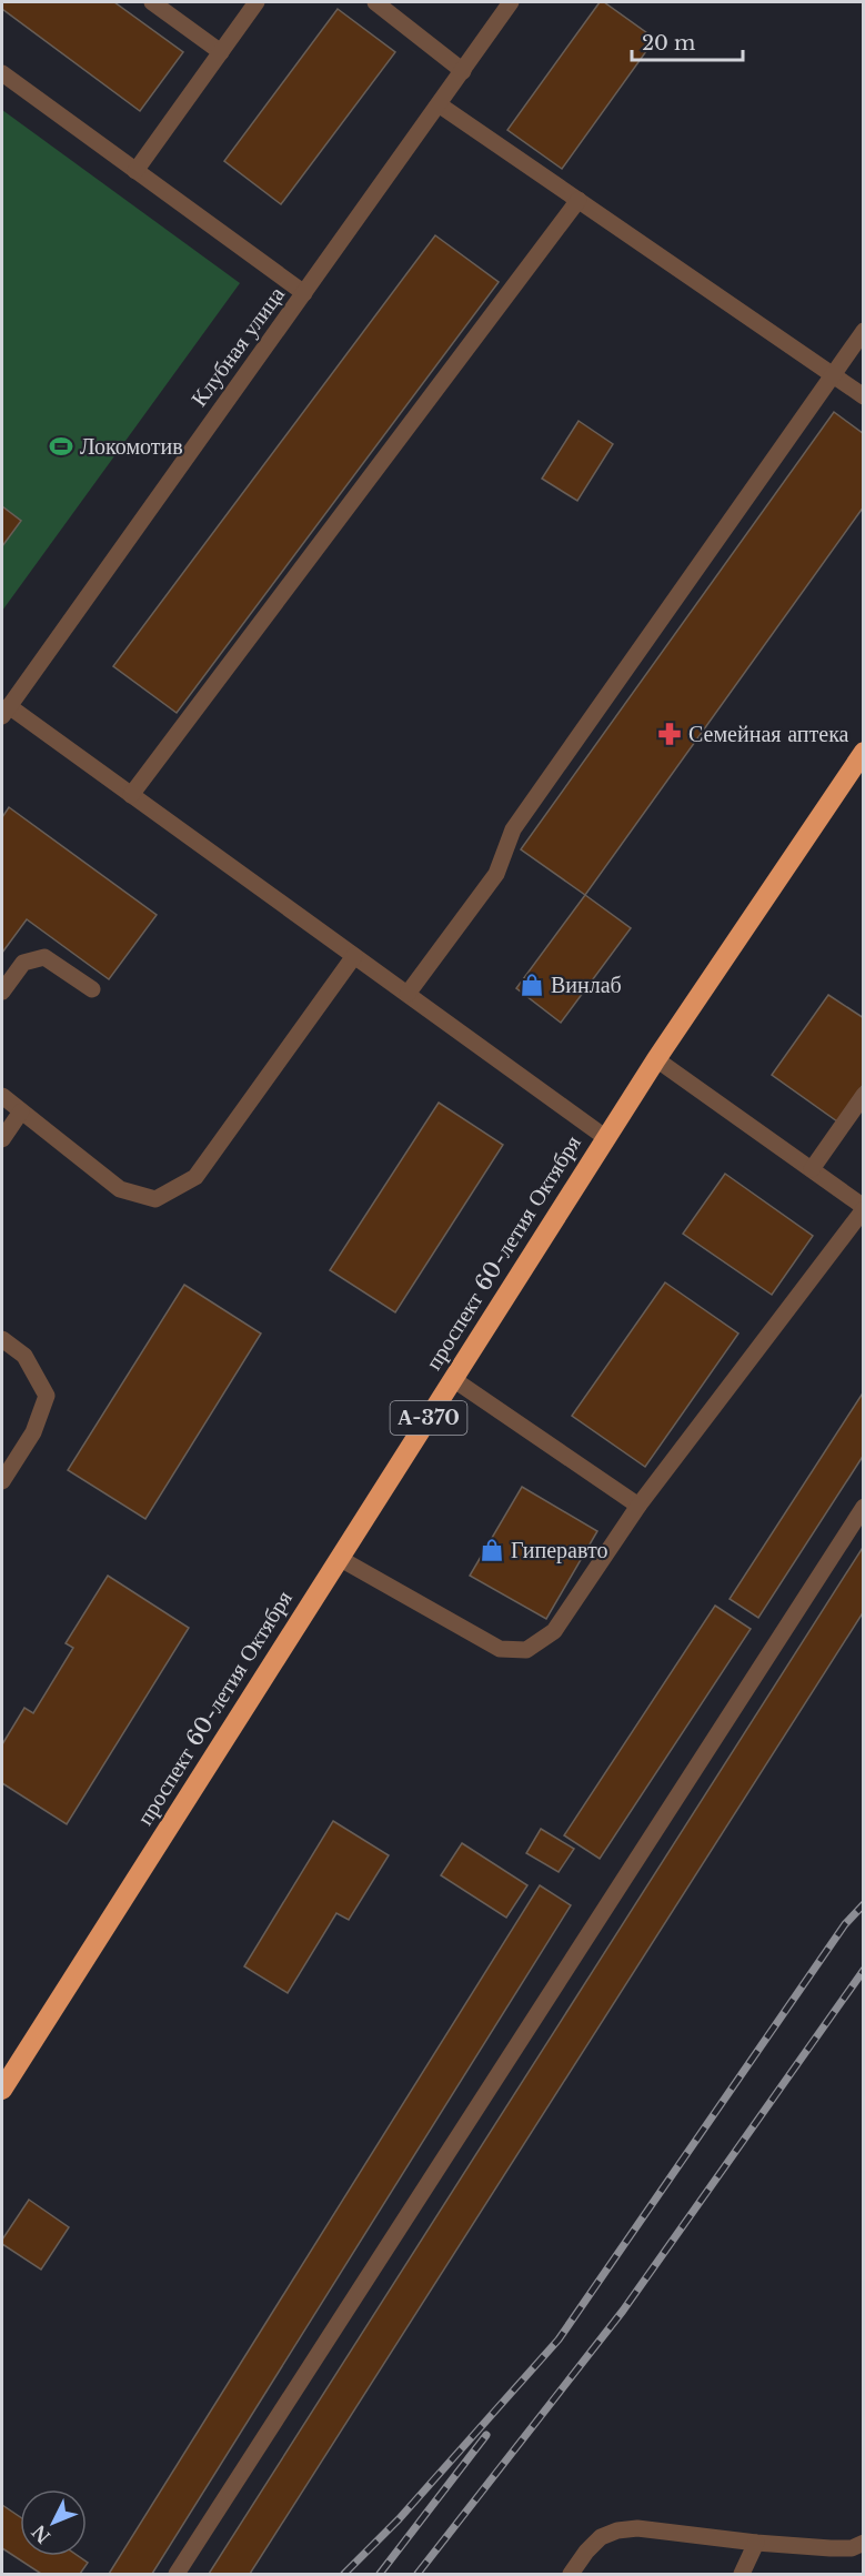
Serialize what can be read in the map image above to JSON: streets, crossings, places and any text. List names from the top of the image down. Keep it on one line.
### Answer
{"streets":{"highway":["проспект 60-летия Октября","А-370"],"street":["Клубная улица"]},"places":{"sports":["Локомотив"],"pharmacy":["Семейная аптека"],"shop":["Винлаб","Гиперавто"]},"scale_bar":"20 m","north":"bottom left"}
